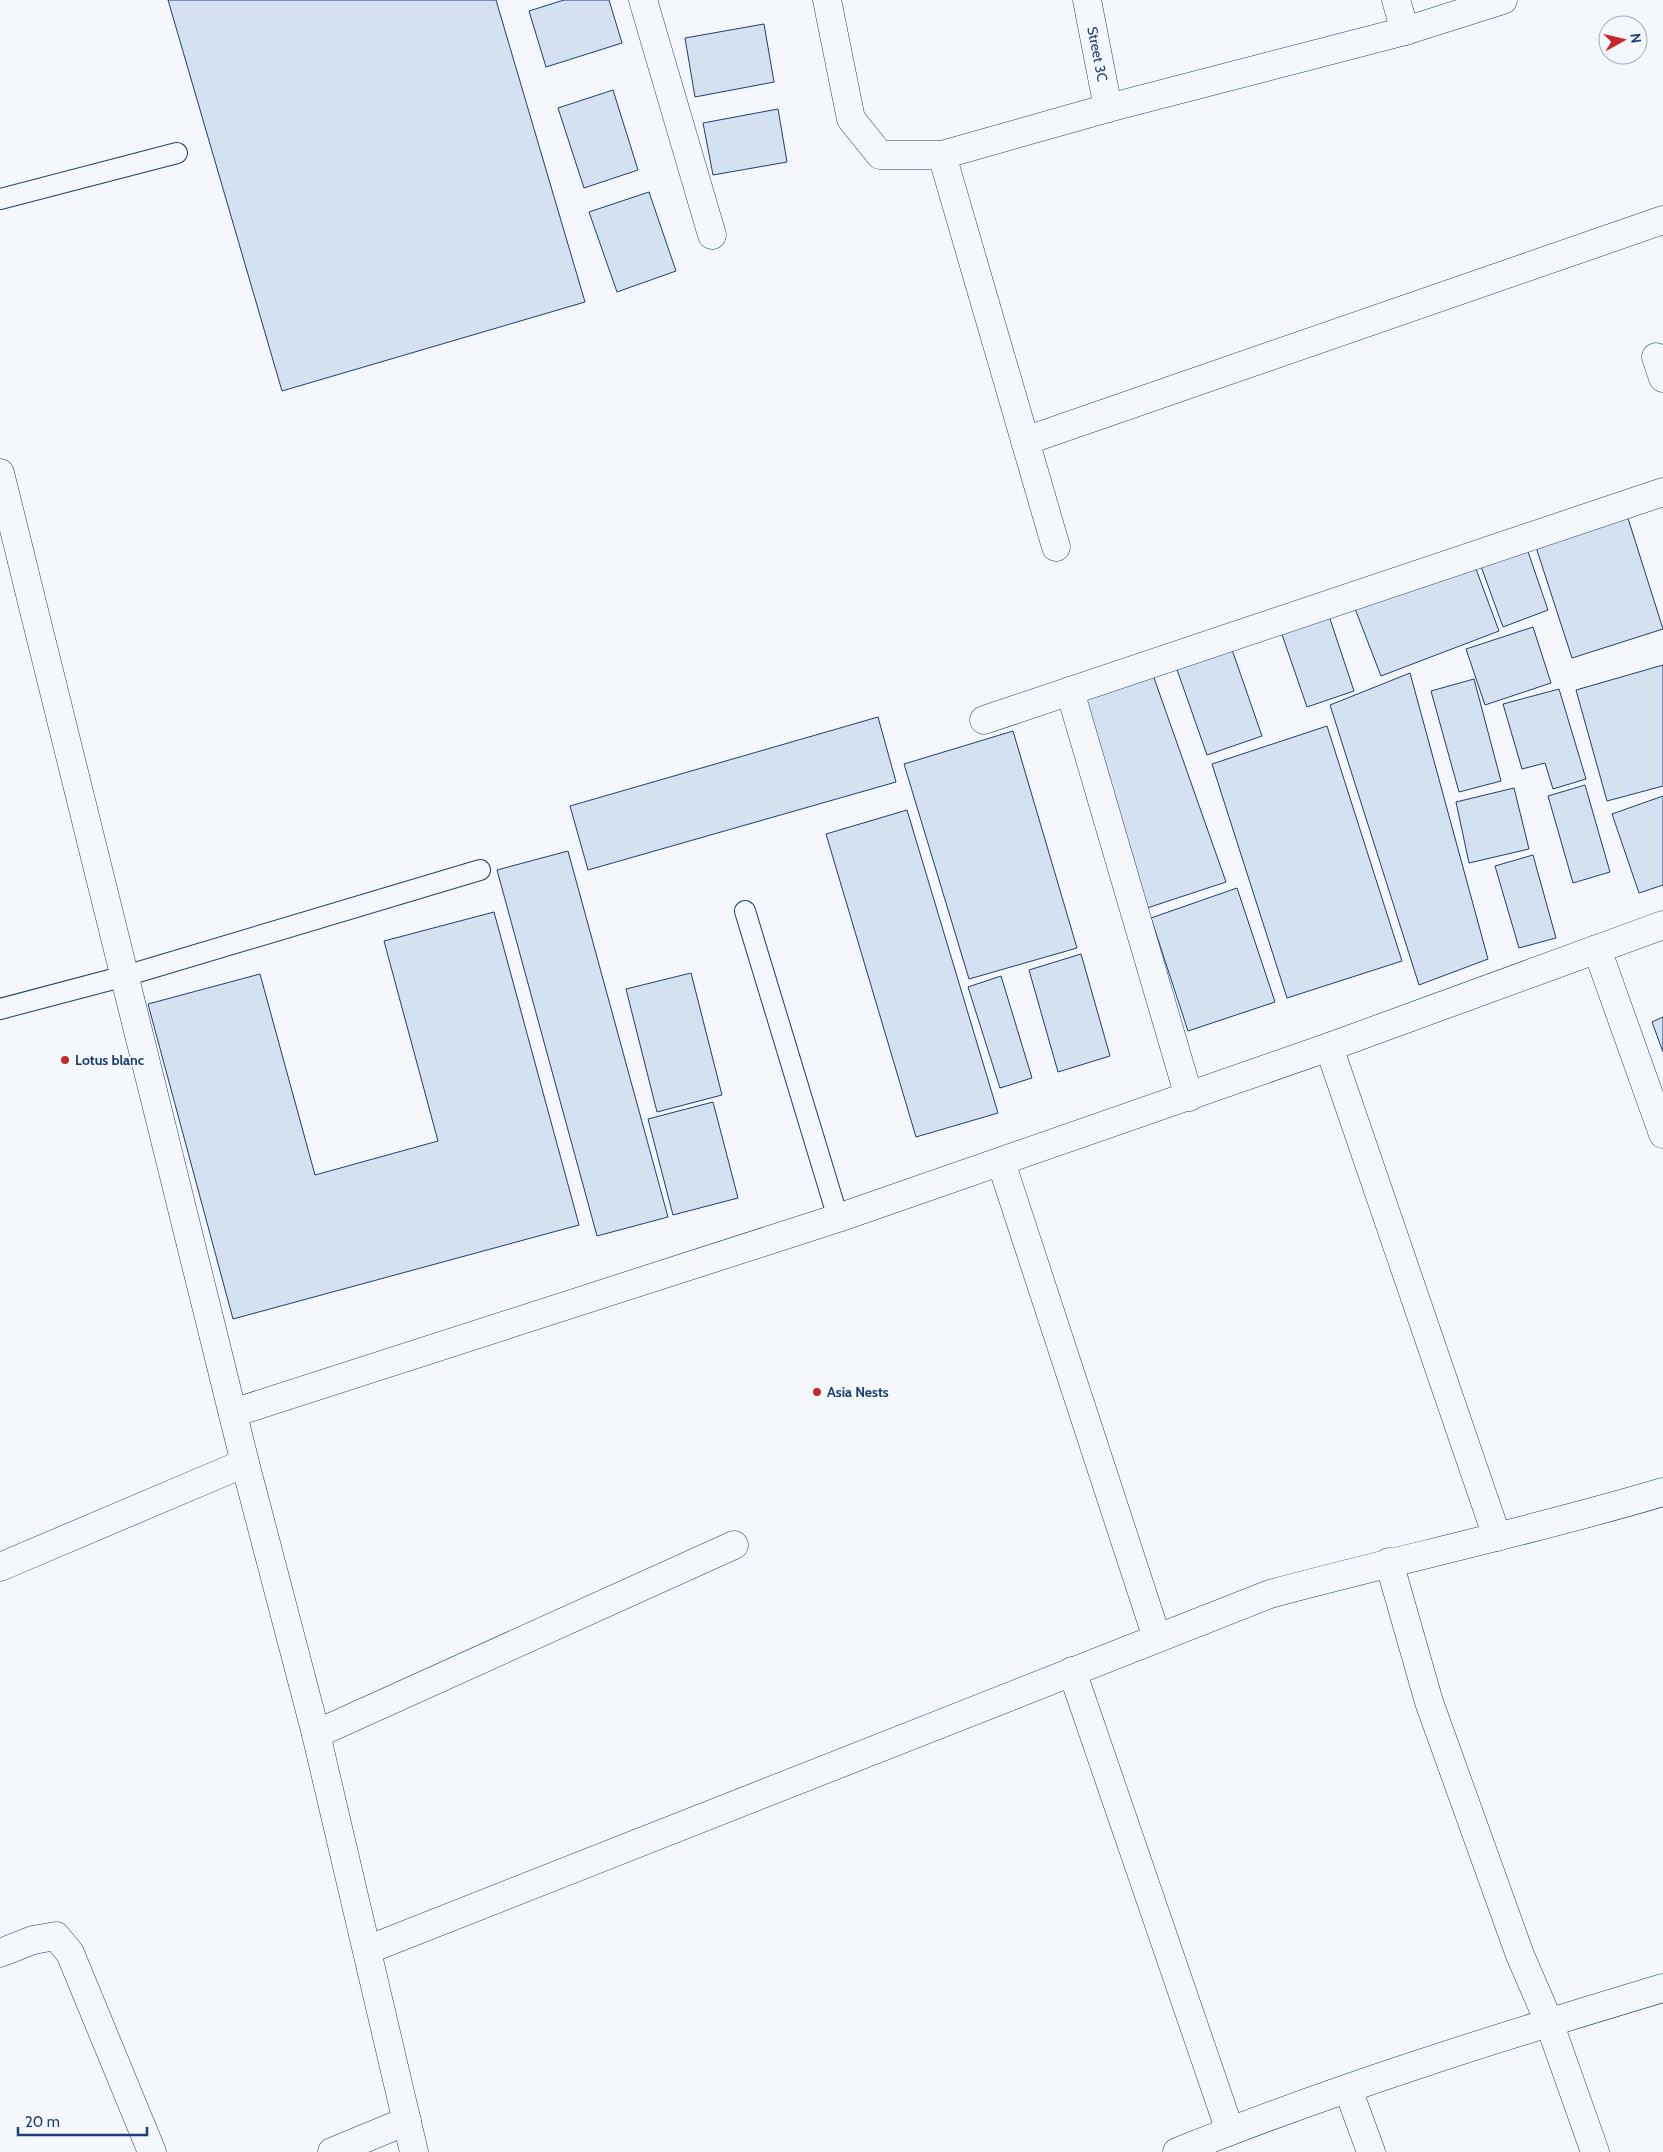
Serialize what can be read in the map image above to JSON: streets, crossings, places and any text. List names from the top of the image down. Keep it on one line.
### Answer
{"streets":{"street":["Street 3C"]},"places":["Lotus blanc","Asia Nests"],"scale_bar":"20 m","north":"right"}
